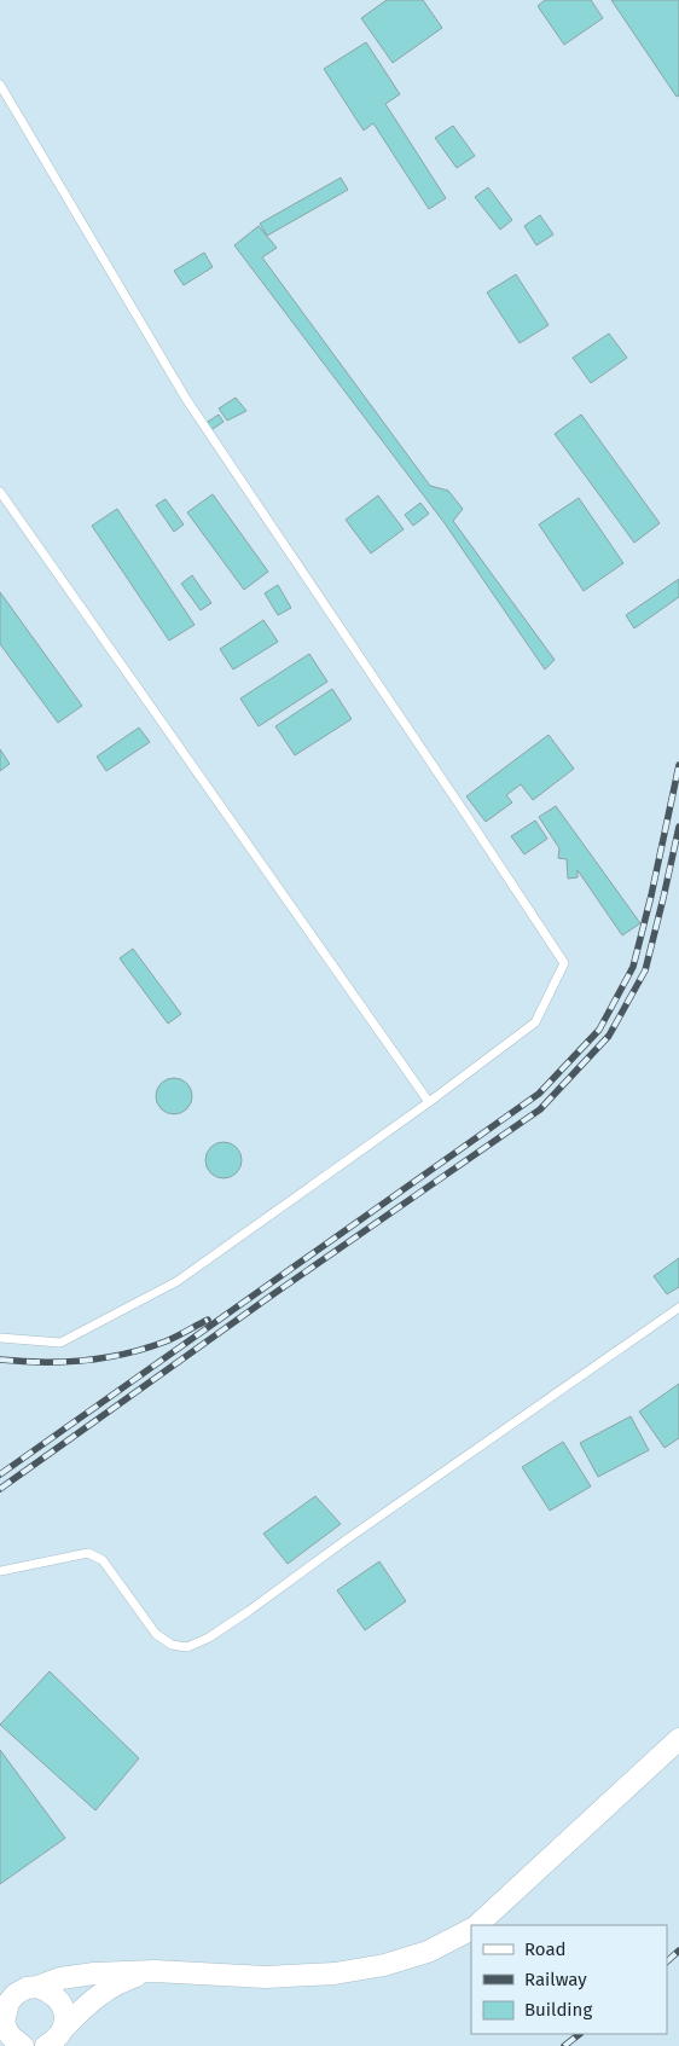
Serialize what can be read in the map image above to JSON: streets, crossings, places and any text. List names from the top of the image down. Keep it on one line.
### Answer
{"legend":["Road","Railway","Building"]}
